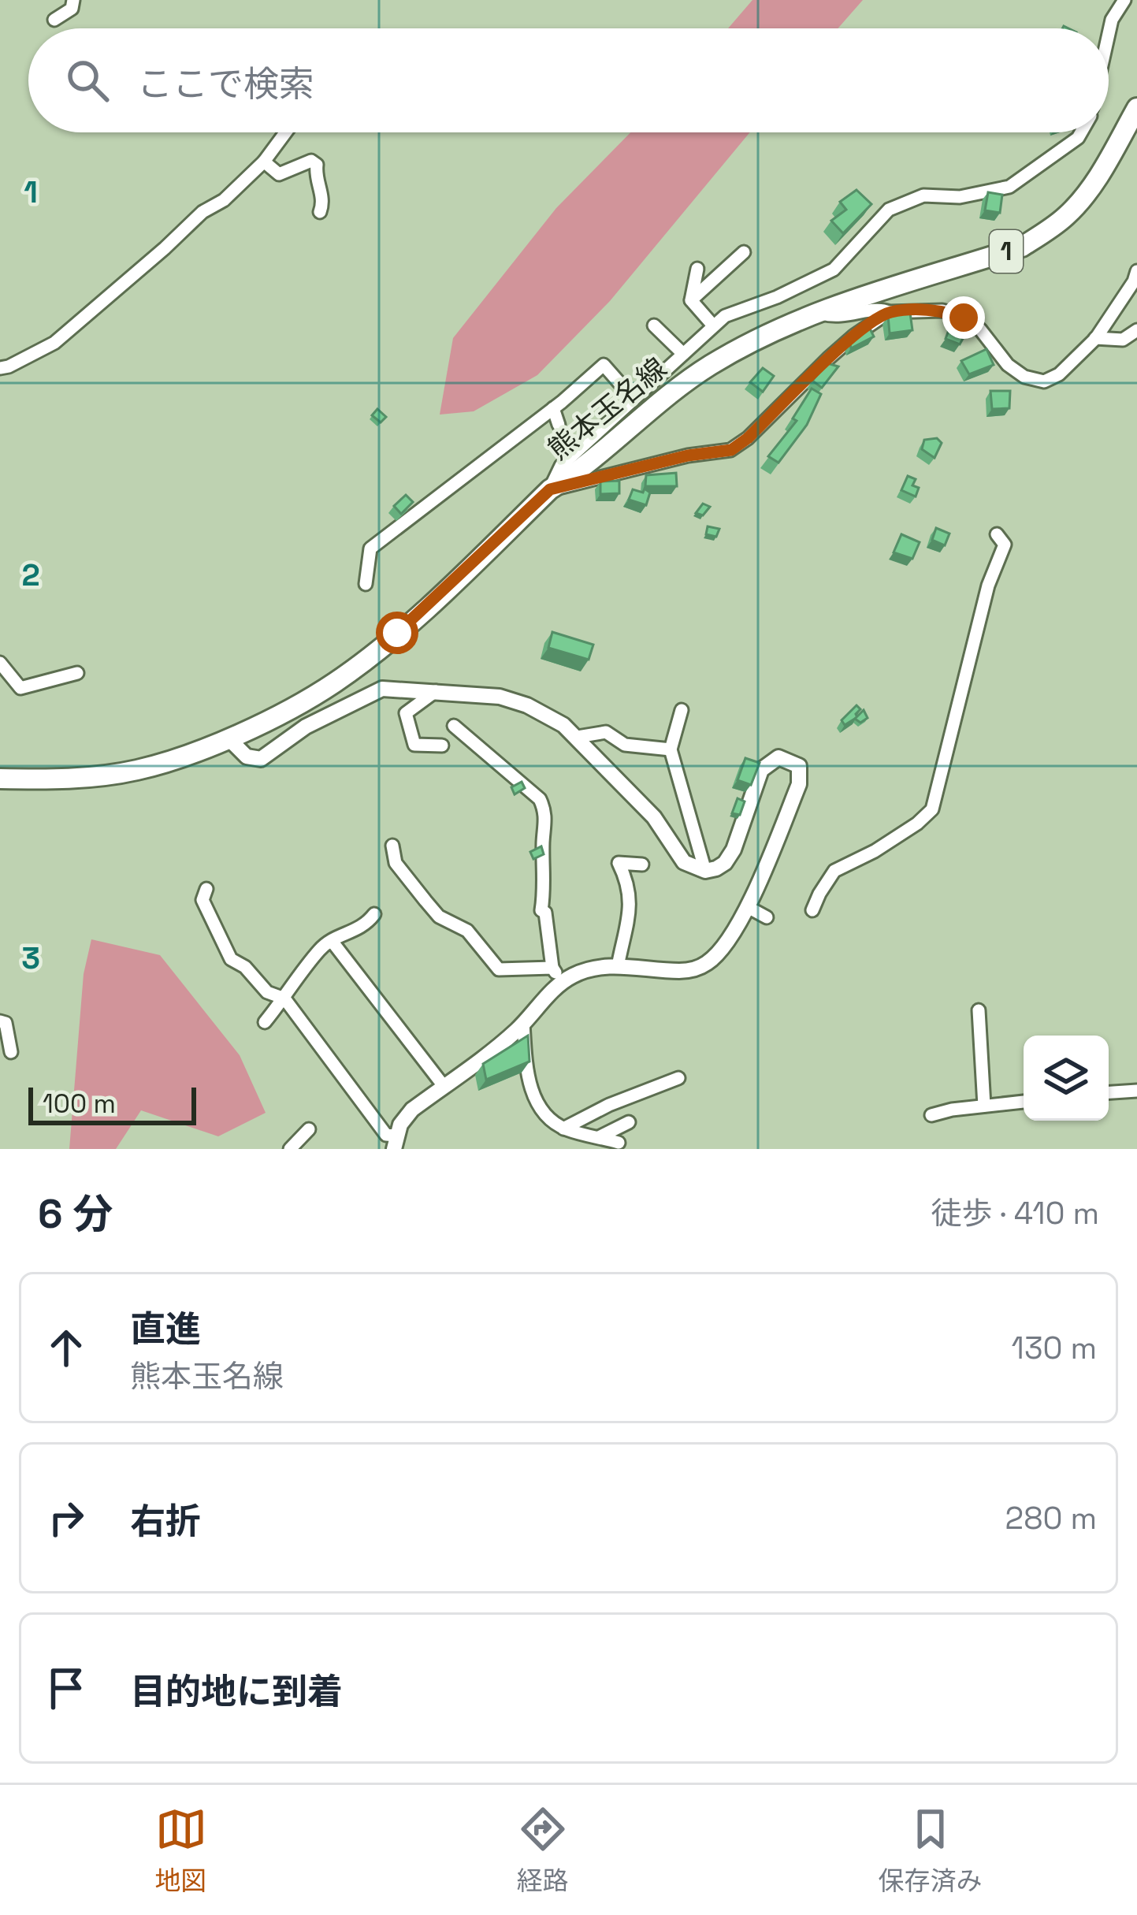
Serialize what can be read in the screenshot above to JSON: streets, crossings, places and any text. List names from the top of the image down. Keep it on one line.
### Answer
{"streets":{"main road":["1","熊本玉名線"]},"scale_bar":"100 m","page":{"search":"ここで検索","scale":"100 m","heading":["6 分","徒歩 · 410 m"],"list":[["直進","熊本玉名線","130 m"],["右折","280 m"],"目的地に到着"],"nav":["地図","経路","保存済み"]},"grid":{"rows":["1","2","3"]}}
